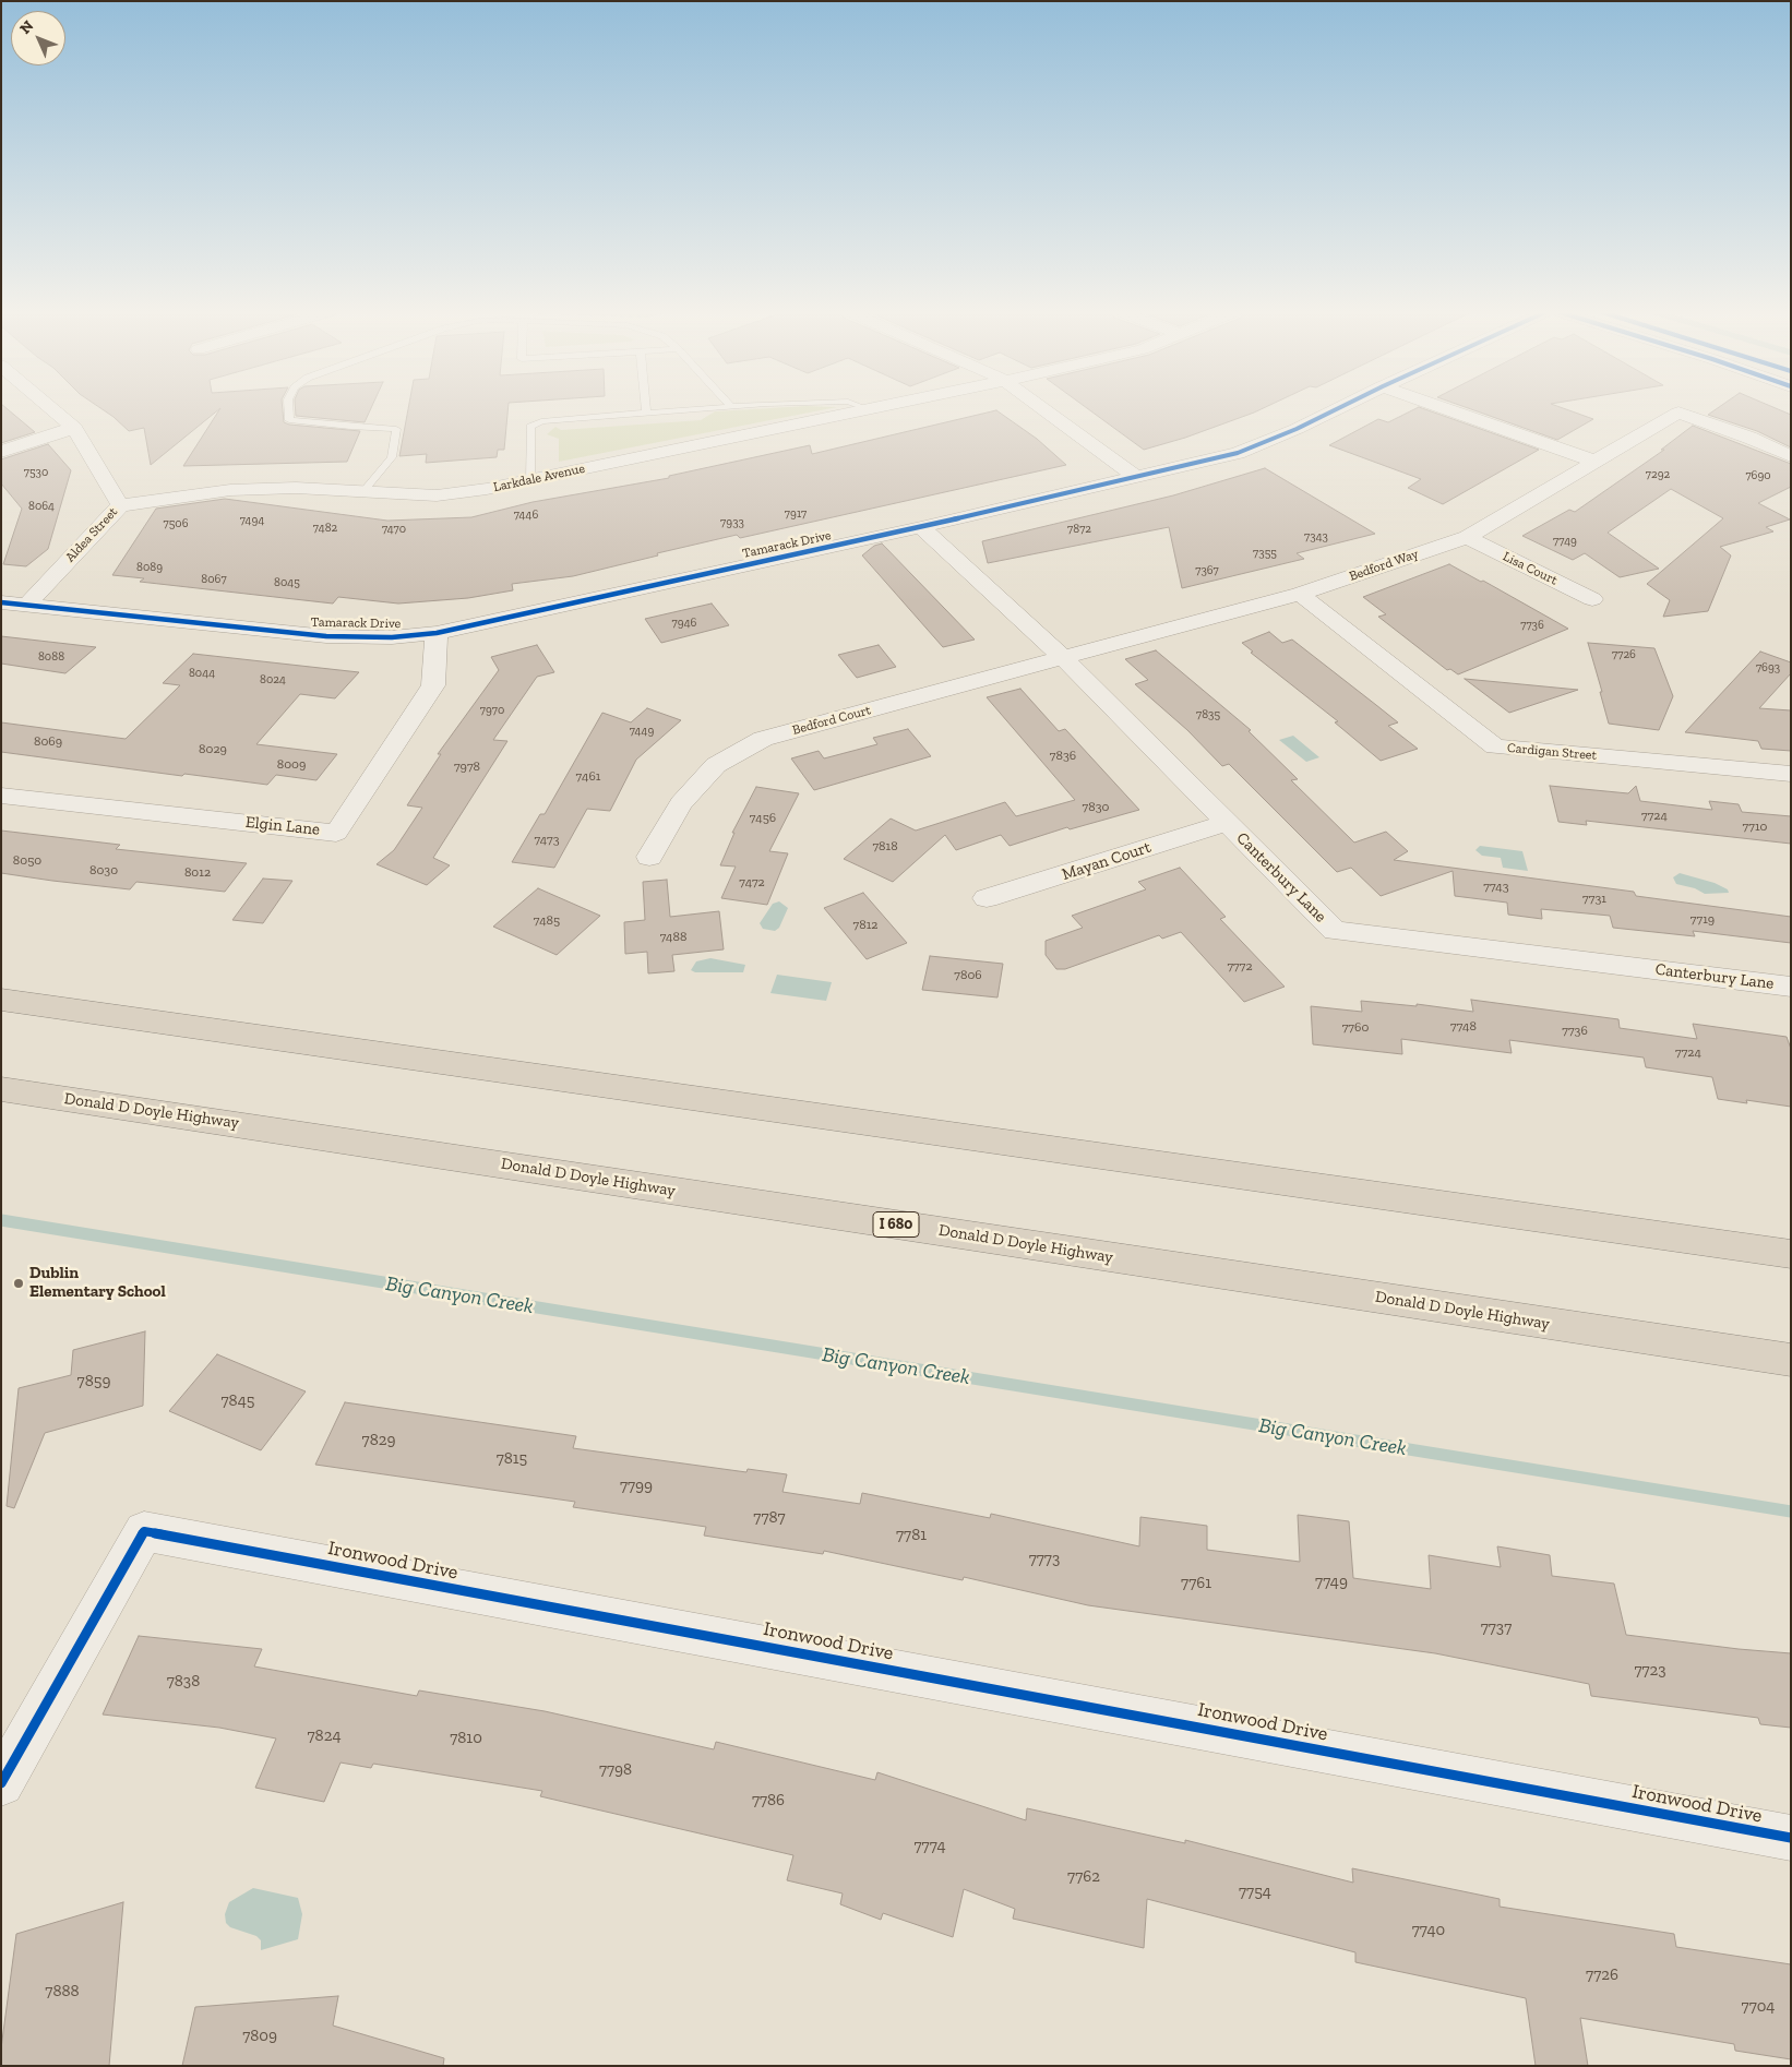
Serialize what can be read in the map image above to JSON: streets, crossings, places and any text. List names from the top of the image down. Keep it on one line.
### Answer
{"streets":{"highway":["Donald D Doyle Highway","I 680"],"street":["Larkdale Avenue","Aldea Street","Tamarack Drive","Bedford Way","Lisa Court","Bedford Court","Cardigan Street","Elgin Lane","Mayan Court","Canterbury Lane","Ironwood Drive"]},"crossings":[["Larkdale Avenue","Aldea Street"],["Aldea Street","Tamarack Drive"],["Tamarack Drive","Elgin Lane"],["Tamarack Drive","Canterbury Lane"],["Bedford Way","Lisa Court"],["Bedford Way","Bedford Court"],["Bedford Way","Cardigan Street"],["Bedford Way","Canterbury Lane"],["Bedford Court","Canterbury Lane"],["Mayan Court","Canterbury Lane"]],"water":["Big Canyon Creek"],"places":["Dublin Elementary School"],"house_numbers":["7530","7292","7690","8064","7917","7446","7494","7933","7506","7482","7470","7872","7343","7749","7355","8089","7367","8067","8045","7946","7736","7726","8088","7693","8044","8024","7970","7835","7449","8069","8029","7836","8009","7978","7461","7830","7724","7456","7710","7473","7818","8050","8030","8012","7472","7743","7731","7719","7485","7812","7488","7772","7806","7748","7760","7736","7724","7859","7845","7829","7815","7799","7787","7781","7773","7749","7761","7737","7723","7838","7824","7810","7798","7786","7774","7762","7754","7740","7726","7888","7704","7809"],"north":"top left"}
